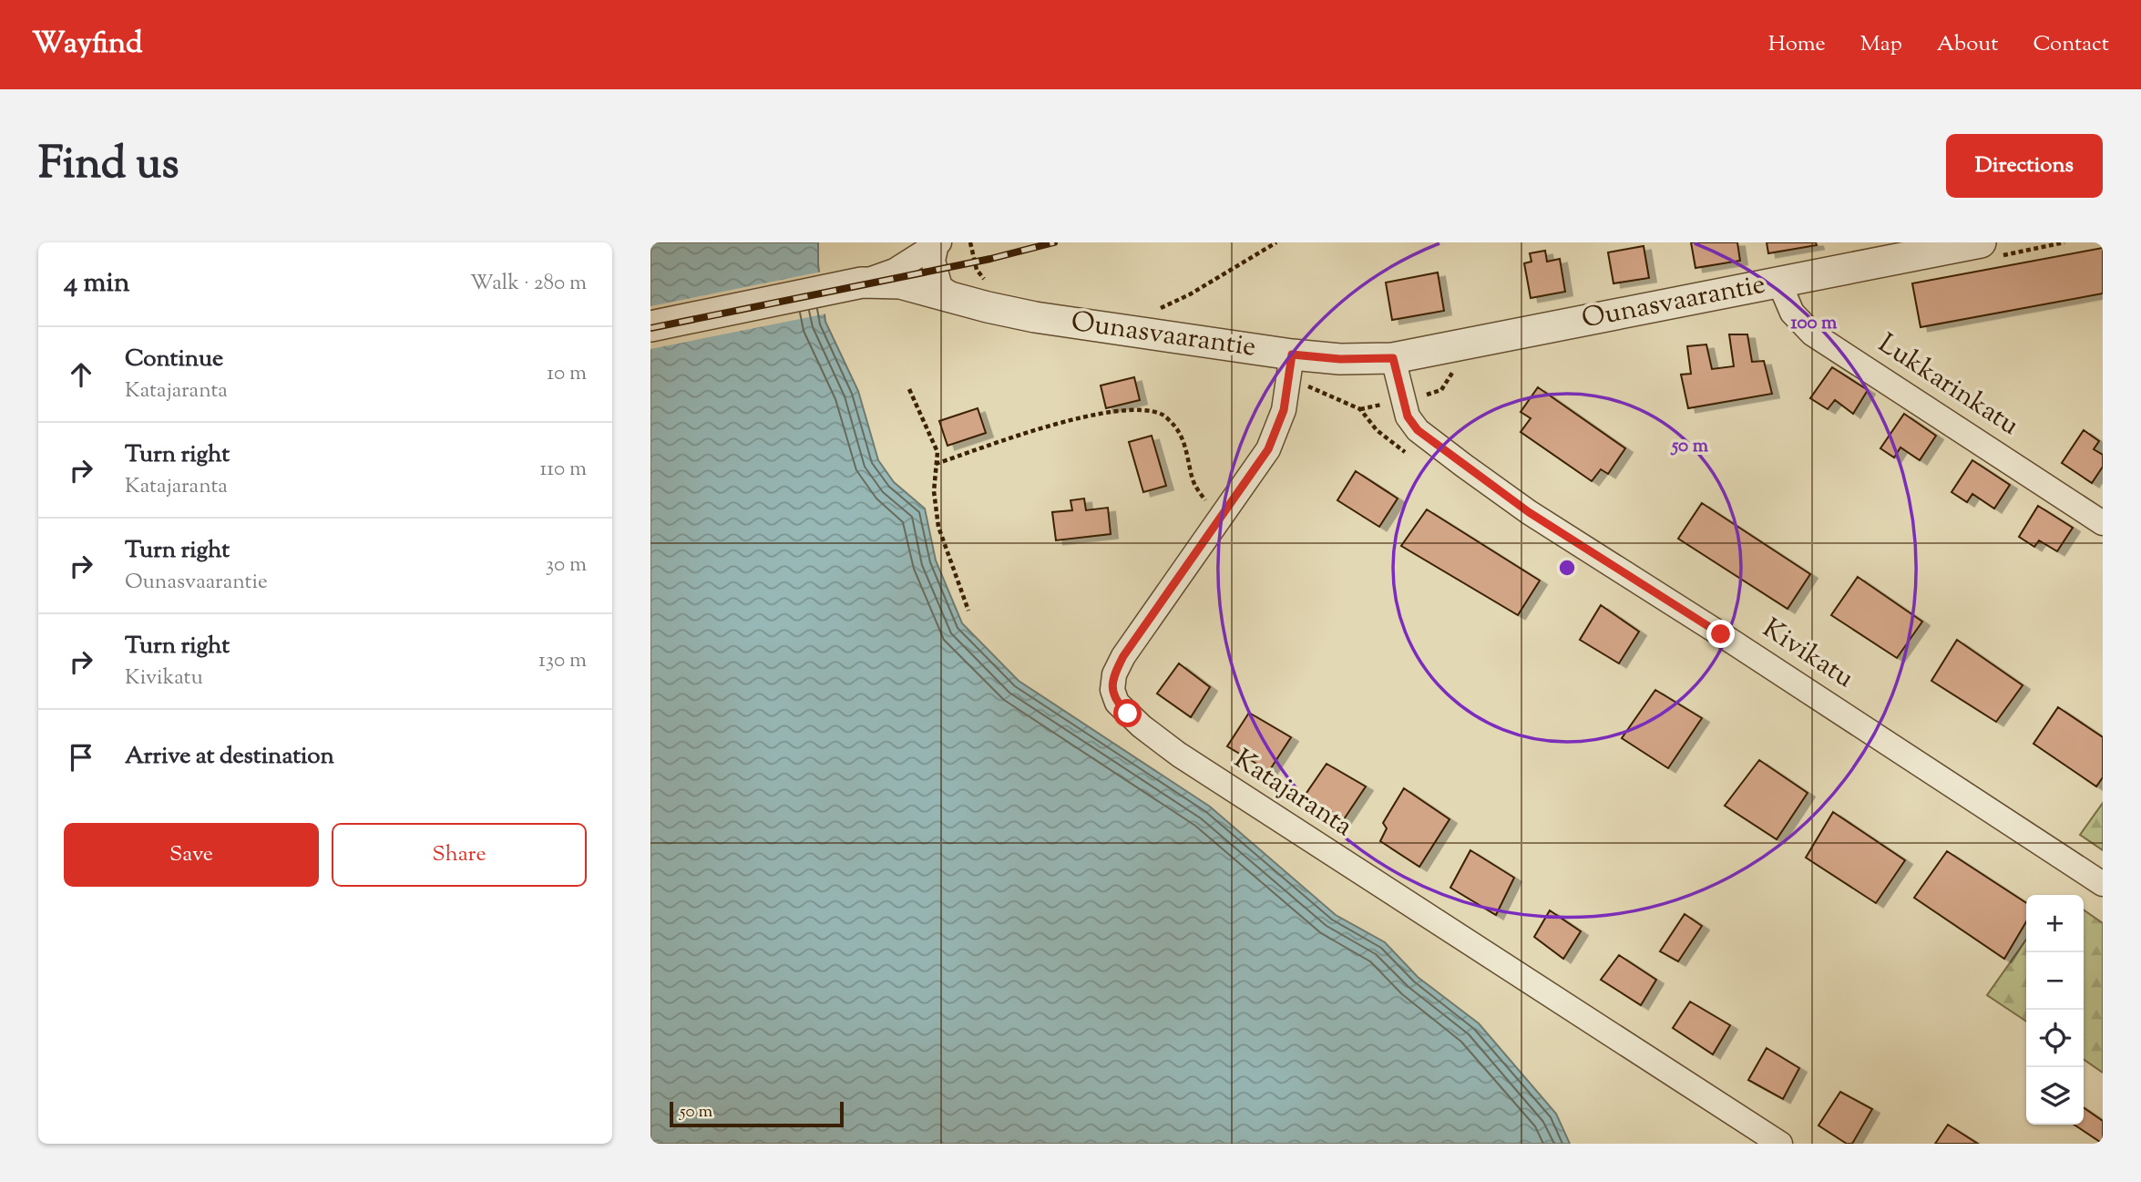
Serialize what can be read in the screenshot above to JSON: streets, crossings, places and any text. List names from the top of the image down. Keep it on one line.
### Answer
{"streets":{"street":["Ounasvaarantie","Lukkarinkatu","Kivikatu","Katajaranta"]},"crossings":[["Ounasvaarantie","Lukkarinkatu"],["Ounasvaarantie","Kivikatu"],["Ounasvaarantie","Katajaranta"]],"scale_bar":"50 m","page":{"header":"Wayfind","nav":["Home","Map","About","Contact"],"title":"Find us","buttons":["Directions",["Save","Share"]],"heading":["4 min","Walk · 280 m"],"list":[["Continue","Katajaranta","10 m"],["Turn right","Katajaranta","110 m"],["Turn right","Ounasvaarantie","30 m"],["Turn right","Kivikatu","130 m"],"Arrive at destination"],"map_buttons":["+","−"],"scale":"50 m"},"rings":["100 m","50 m"]}
